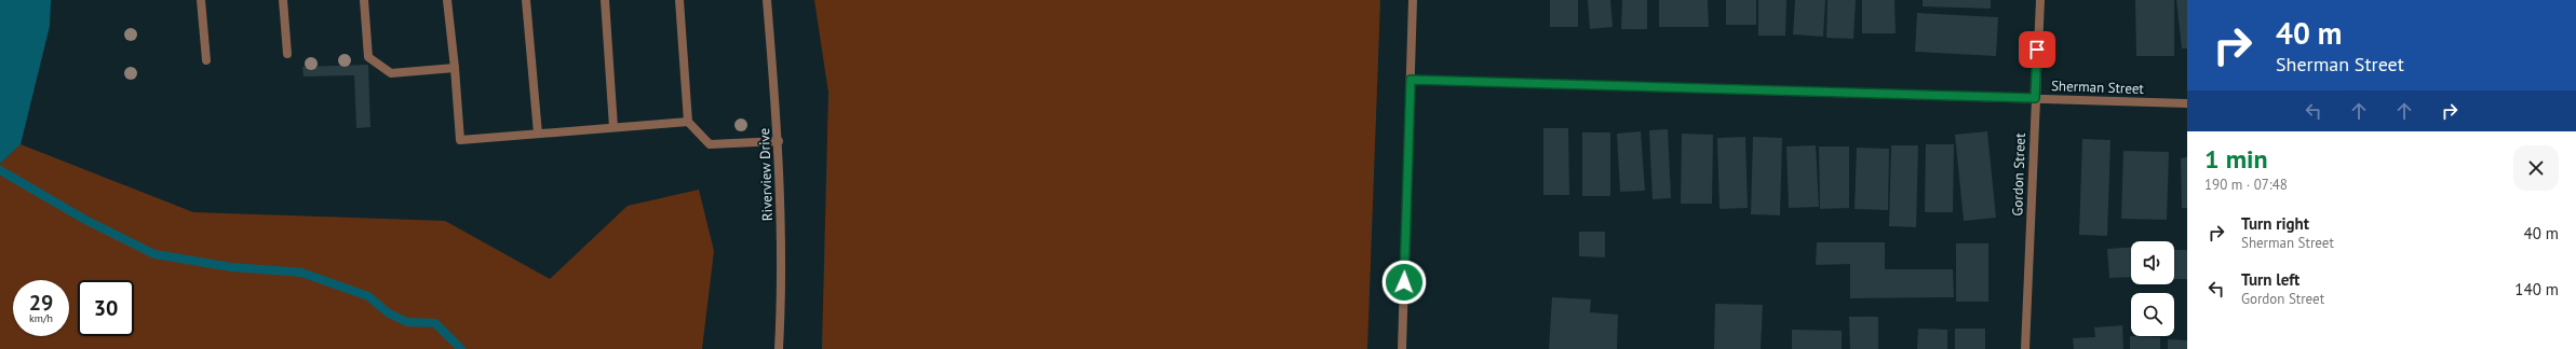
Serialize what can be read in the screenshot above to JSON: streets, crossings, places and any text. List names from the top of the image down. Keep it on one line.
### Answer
{"streets":{"street":["Sherman Street","Riverview Drive","Gordon Street"]},"crossings":[["Sherman Street","Gordon Street"]],"page":{"turn":["40 m","Sherman Street"],"heading":["1 min","190 m · 07:48"],"list":[{"name":"Turn right","note":"Sherman Street","value":"40 m"},{"name":"Turn left","note":"Gordon Street","value":"140 m"}],"speed":"29 km/h","limit":"30"}}
